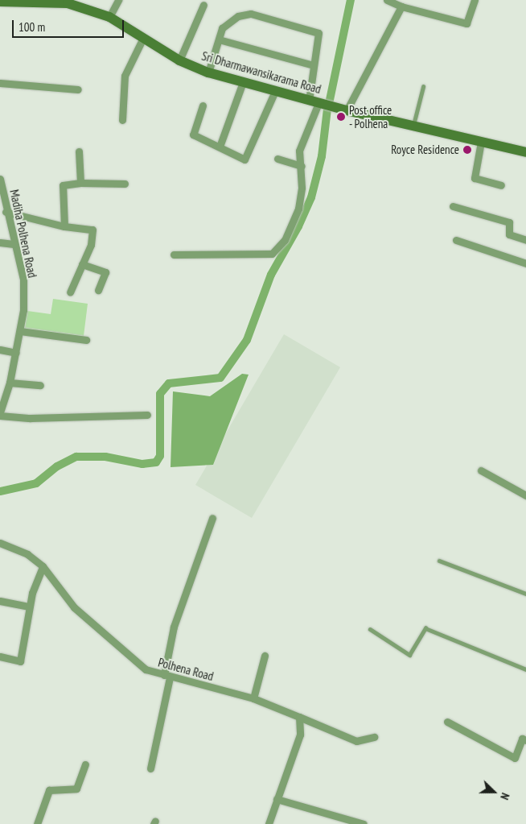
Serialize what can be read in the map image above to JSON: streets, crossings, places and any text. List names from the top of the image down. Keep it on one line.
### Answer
{"streets":{"street":["Sri Dharmawansikarama Road","Madiha Polhena Road","Polhena Road"]},"places":["Post office - Polhena","Royce Residence"],"scale_bar":"100 m","north":"right"}
